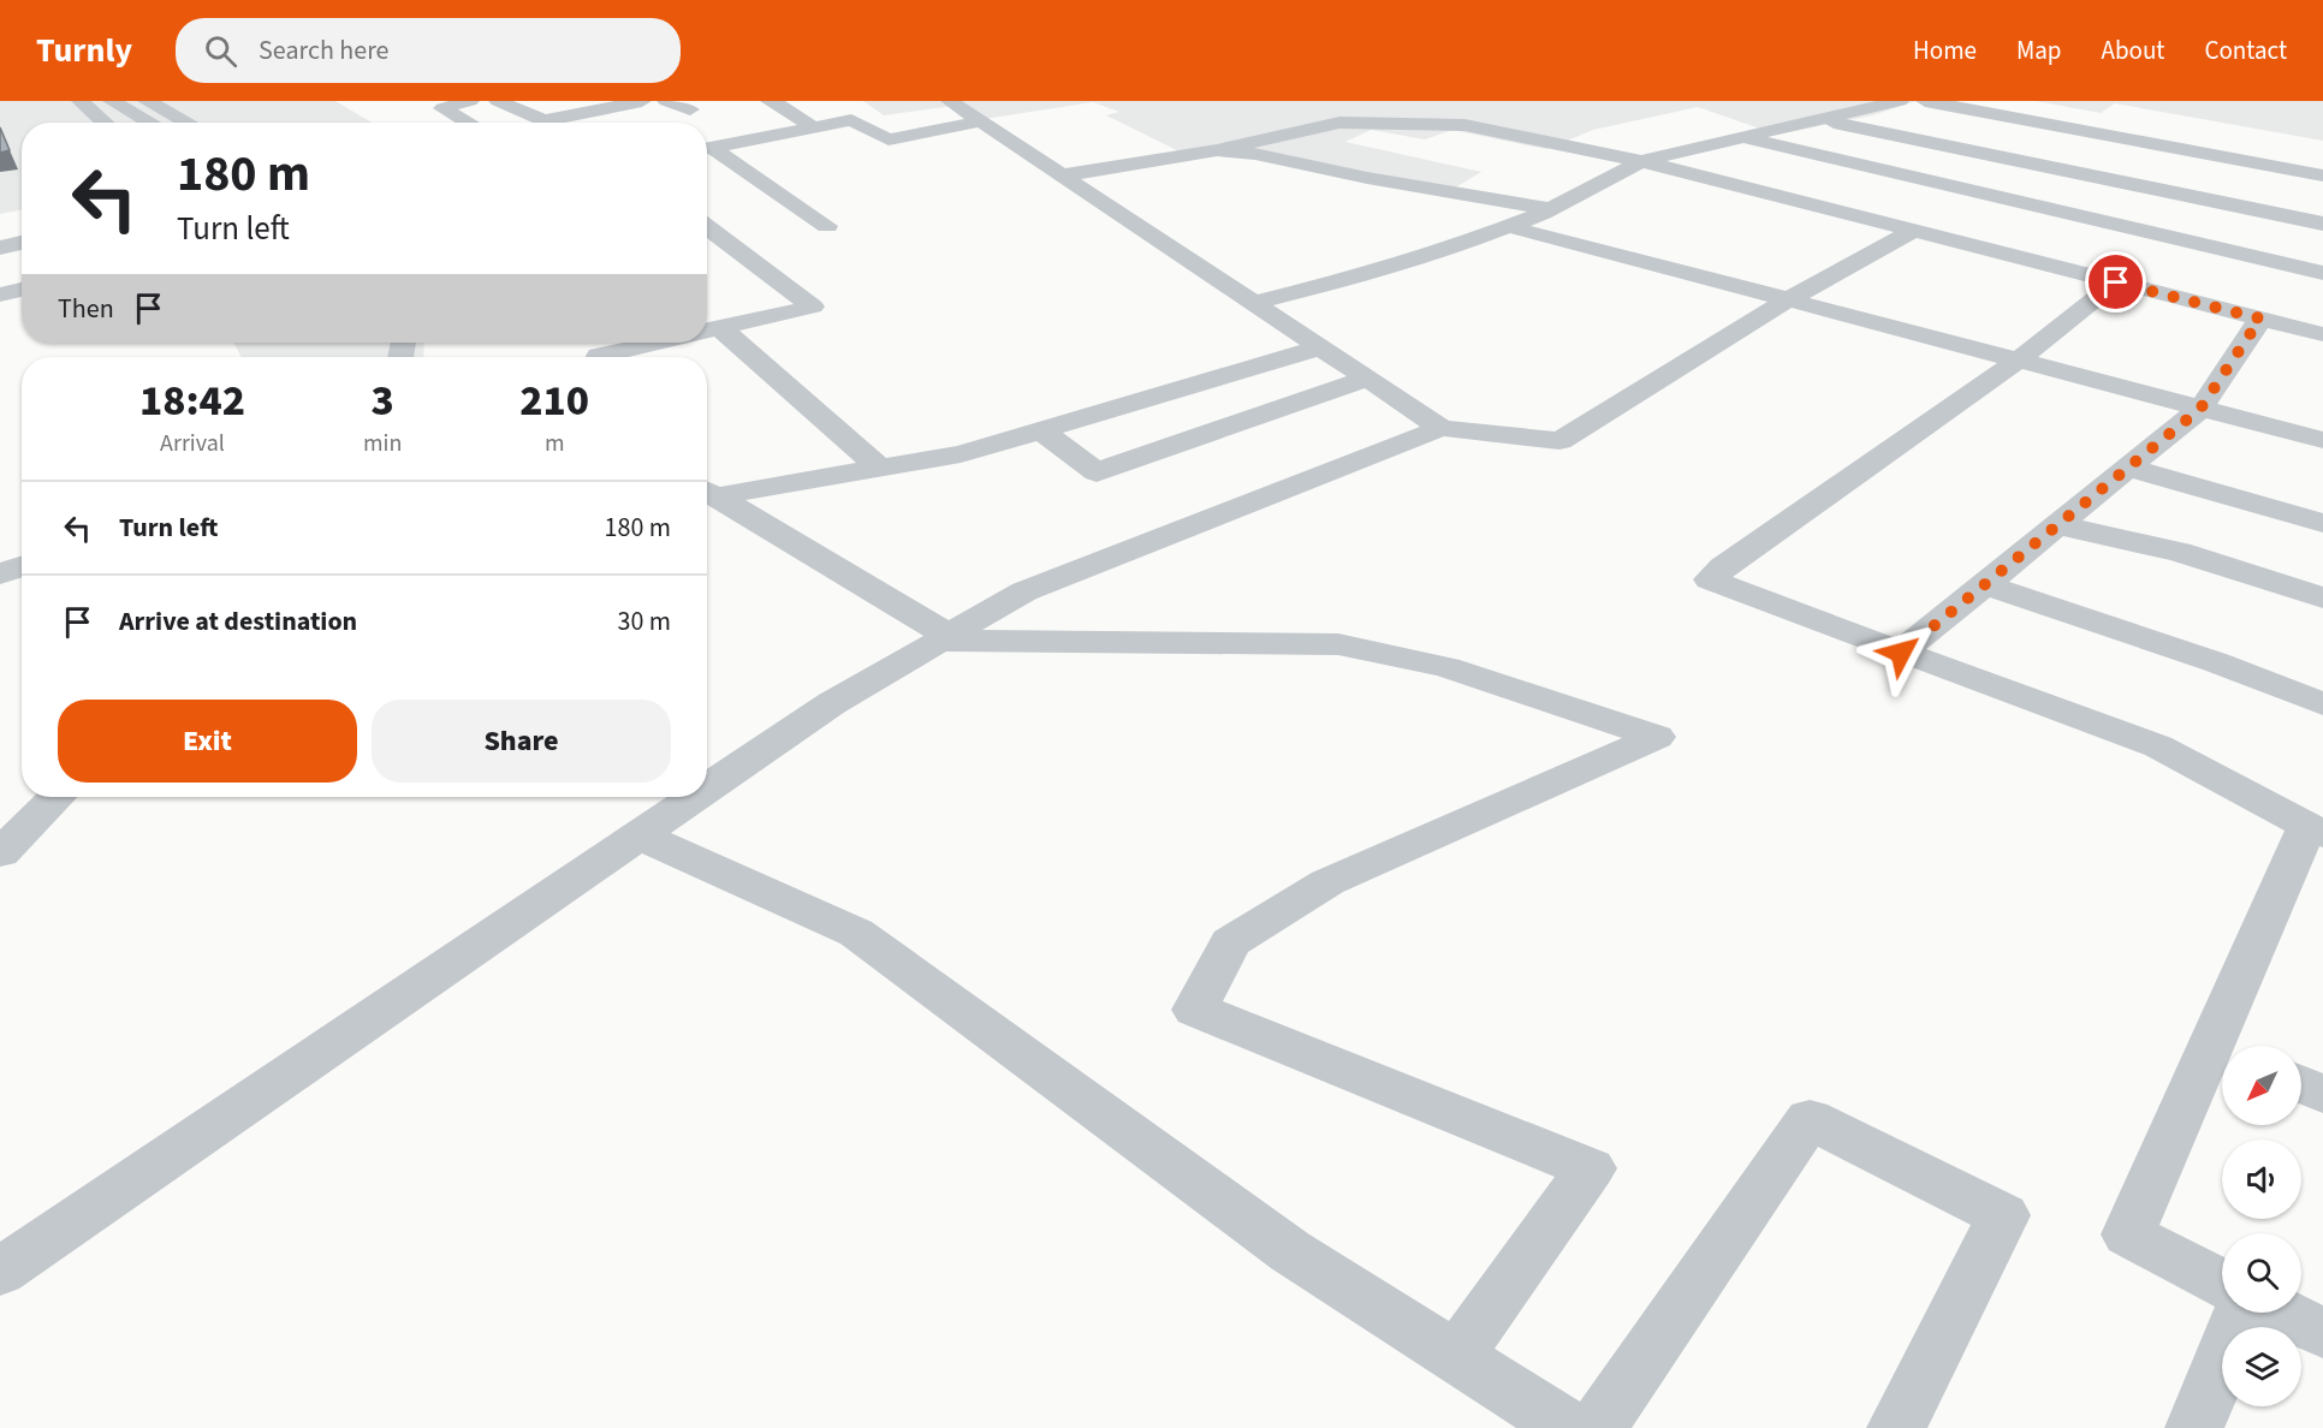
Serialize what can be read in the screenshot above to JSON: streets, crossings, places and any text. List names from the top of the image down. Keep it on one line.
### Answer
{"north":"bottom left","page":{"header":"Turnly","search":"Search here","nav":["Home","Map","About","Contact"],"turn":["180 m","Turn left"],"then":"Then","eta":["18:42","Arrival","3","min","210","m"],"list":[{"name":"Turn left","value":"180 m"},{"name":"Arrive at destination","value":"30 m"}],"buttons":["Exit","Share"]}}
